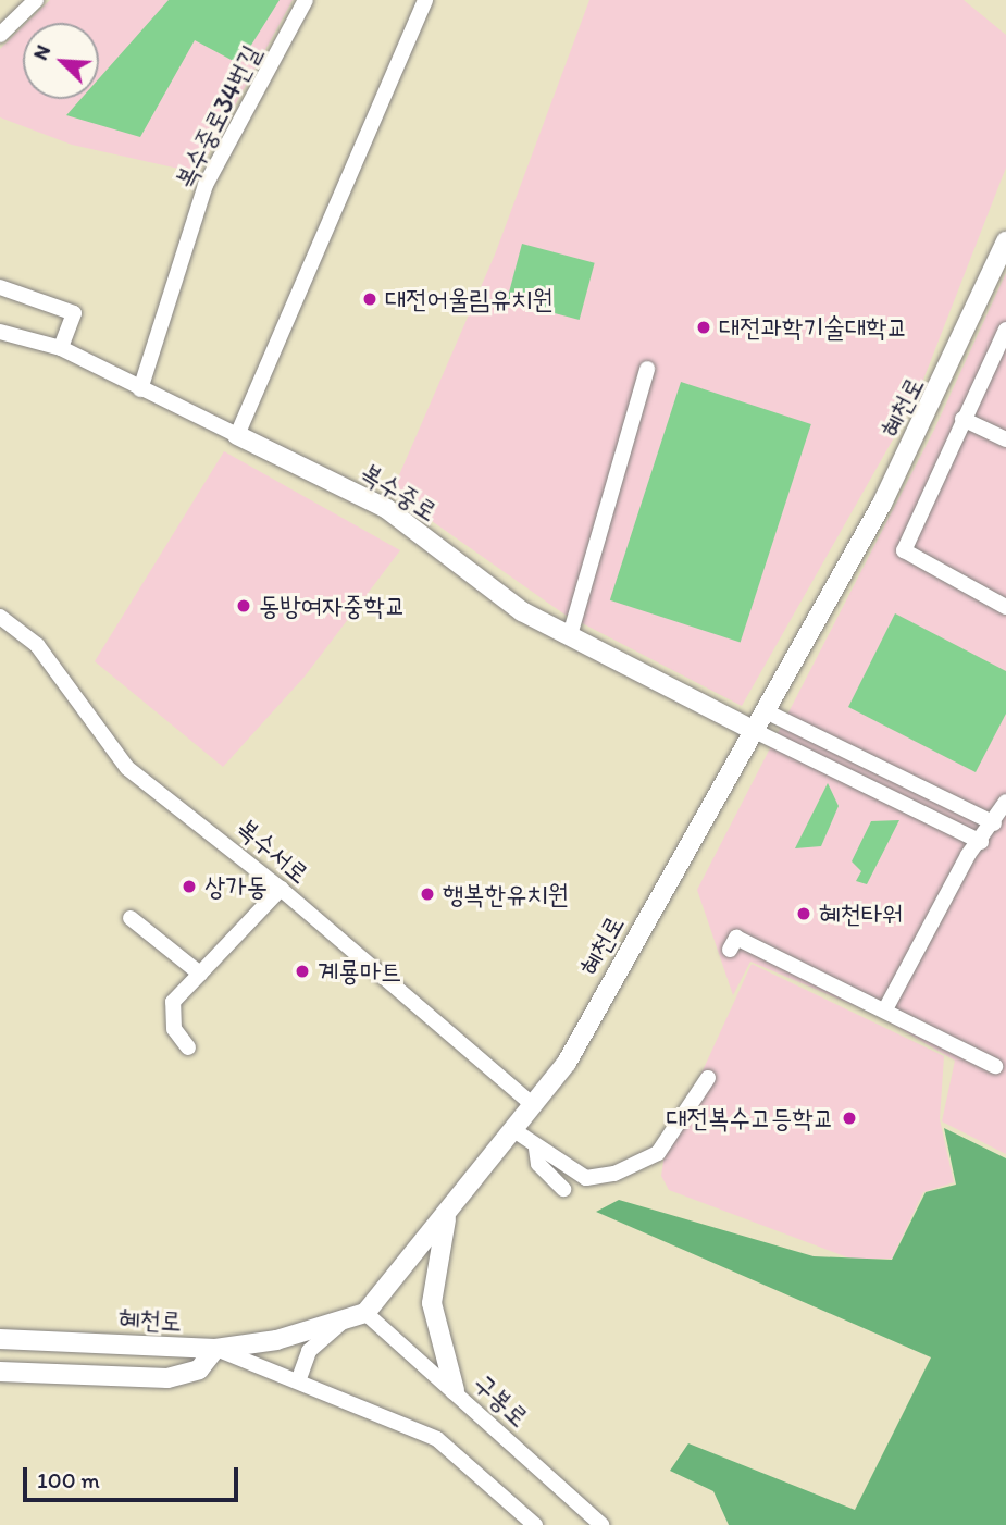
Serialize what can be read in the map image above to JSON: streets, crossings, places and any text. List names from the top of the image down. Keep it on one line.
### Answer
{"streets":{"main road":["혜천로","복수중로"],"street":["복수중로34번길","복수서로","구봉로"]},"crossings":[["복수중로34번길","복수중로"],["혜천로","복수중로"],["혜천로","복수서로"],["혜천로","구봉로"]],"places":["대전어울림유치원","대전과학기술대학교","동방여자중학교","상가동","행복한유치원","혜천타워","계룡마트","대전복수고등학교"],"scale_bar":"100 m","north":"top left"}
